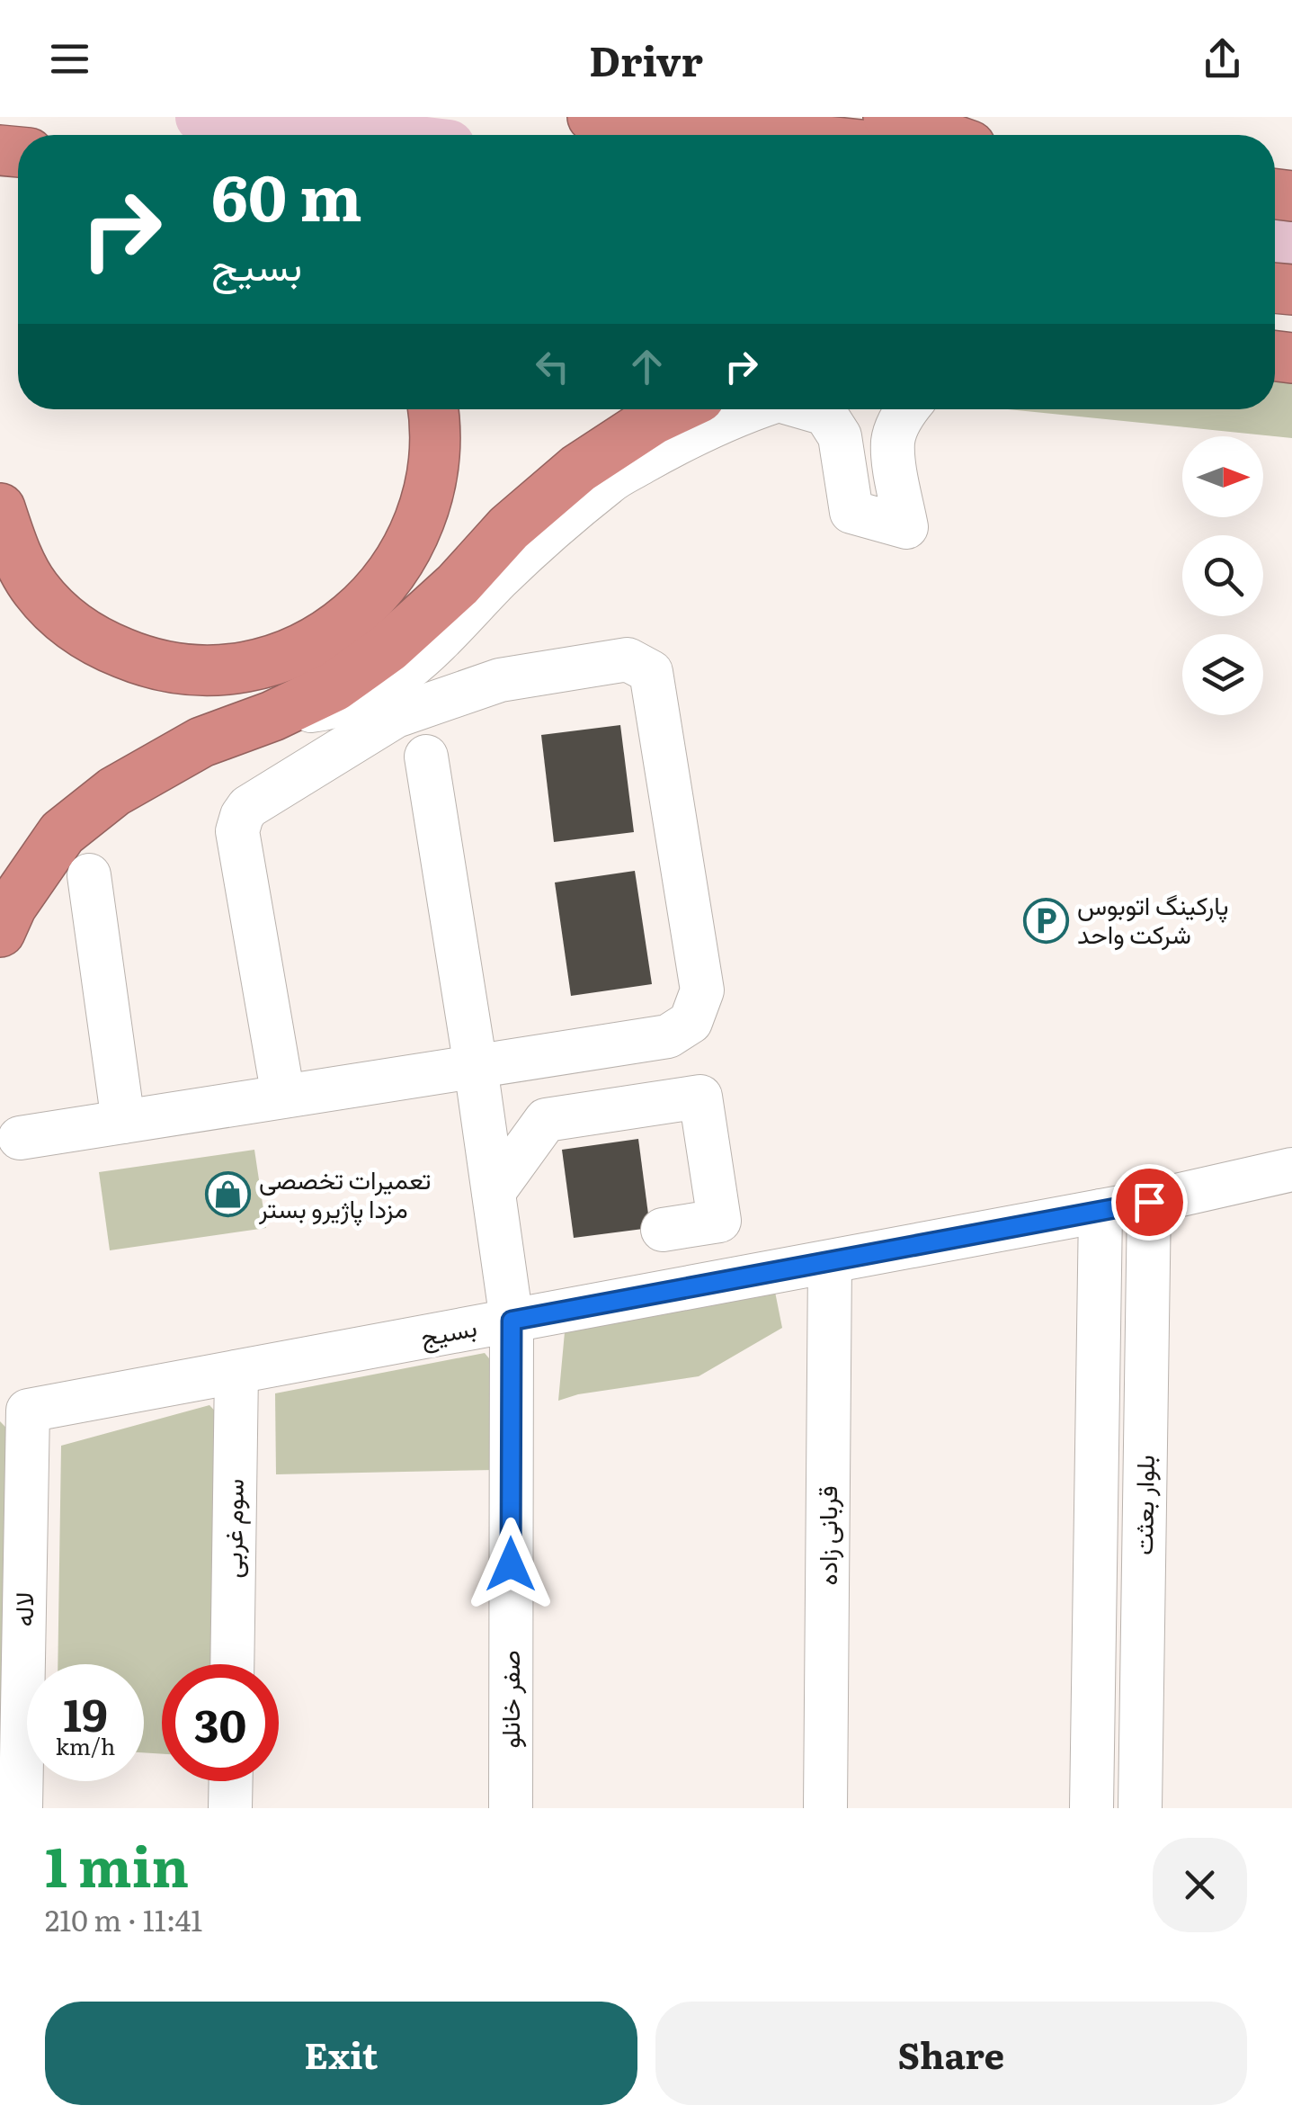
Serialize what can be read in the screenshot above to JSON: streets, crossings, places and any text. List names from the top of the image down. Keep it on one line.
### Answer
{"streets":{"street":["بسیج","بلوار بعثت","سوم غربی","قربانی زاده","لاله","صفر خانلو"]},"crossings":[["بسیج","بلوار بعثت"],["بسیج","سوم غربی"],["بسیج","قربانی زاده"],["بسیج","لاله"],["بسیج","صفر خانلو"]],"places":{"parking":["پارکینگ اتوبوس شرکت واحد"],"shop":["تعمیرات تخصصی مزدا پاژیرو بستر"]},"north":"right","page":{"header":"Drivr","turn":["60 m","بسیج"],"speed":"19 km/h","limit":"30","heading":["1 min","210 m · 11:41"],"buttons":["Exit","Share"]}}
